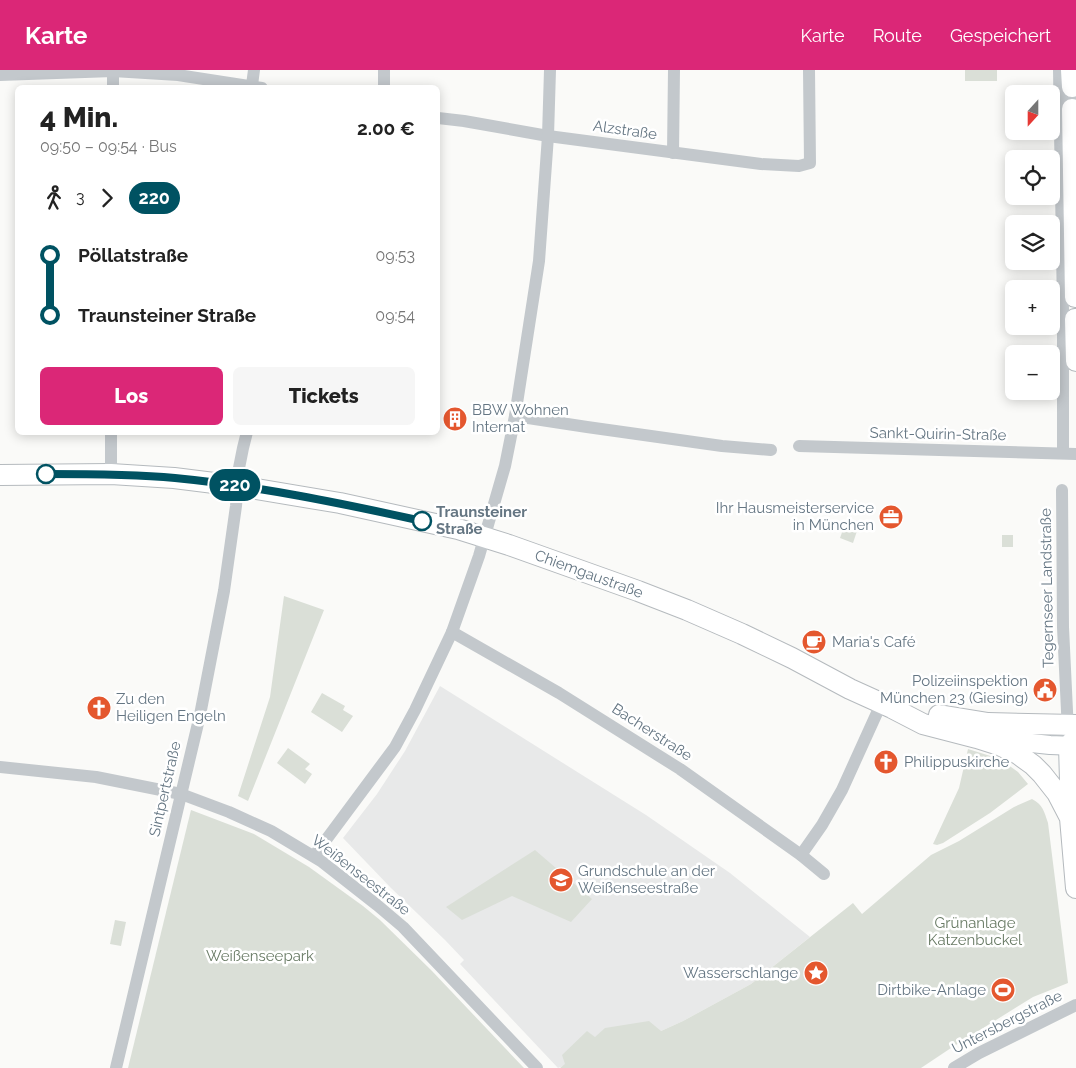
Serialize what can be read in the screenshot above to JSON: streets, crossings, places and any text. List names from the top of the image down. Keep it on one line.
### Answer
{"streets":{"main road":["Chiemgaustraße"],"street":["Alzstraße","Sankt-Quirin-Straße","Tegernseer Landstraße","Bacherstraße","Sintpertstraße","Weißenseestraße","Untersbergstraße"]},"crossings":[["Chiemgaustraße","Tegernseer Landstraße"],["Chiemgaustraße","Sintpertstraße"],["Sintpertstraße","Weißenseestraße"]],"parks":["Grünanlage Katzenbuckel","Weißenseepark"],"places":{"building":["BBW Wohnen Internat"],"office":["Ihr Hausmeisterservice in München"],"other":["Traunsteiner Straße"],"cafe":["Maria's Café"],"public building":["Polizeiinspektion München 23 (Giesing)"],"church":["Zu den Heiligen Engeln","Philippuskirche"],"school or university":["Grundschule an der Weißenseestraße"],"place":["Wasserschlange"],"sports":["Dirtbike-Anlage"]},"lines":["bus line 220"],"north":"bottom","page":{"header":"Karte","nav":["Karte","Route","Gespeichert"],"on_map":"220","map_buttons":["+","−"],"heading":["4 Min.","09:50 – 09:54 · Bus","2.00 €"],"legs":["3","220"],"list":[{"name":"Pöllatstraße","value":"09:53"},{"name":"Traunsteiner Straße","value":"09:54"}],"buttons":["Los","Tickets"]}}
